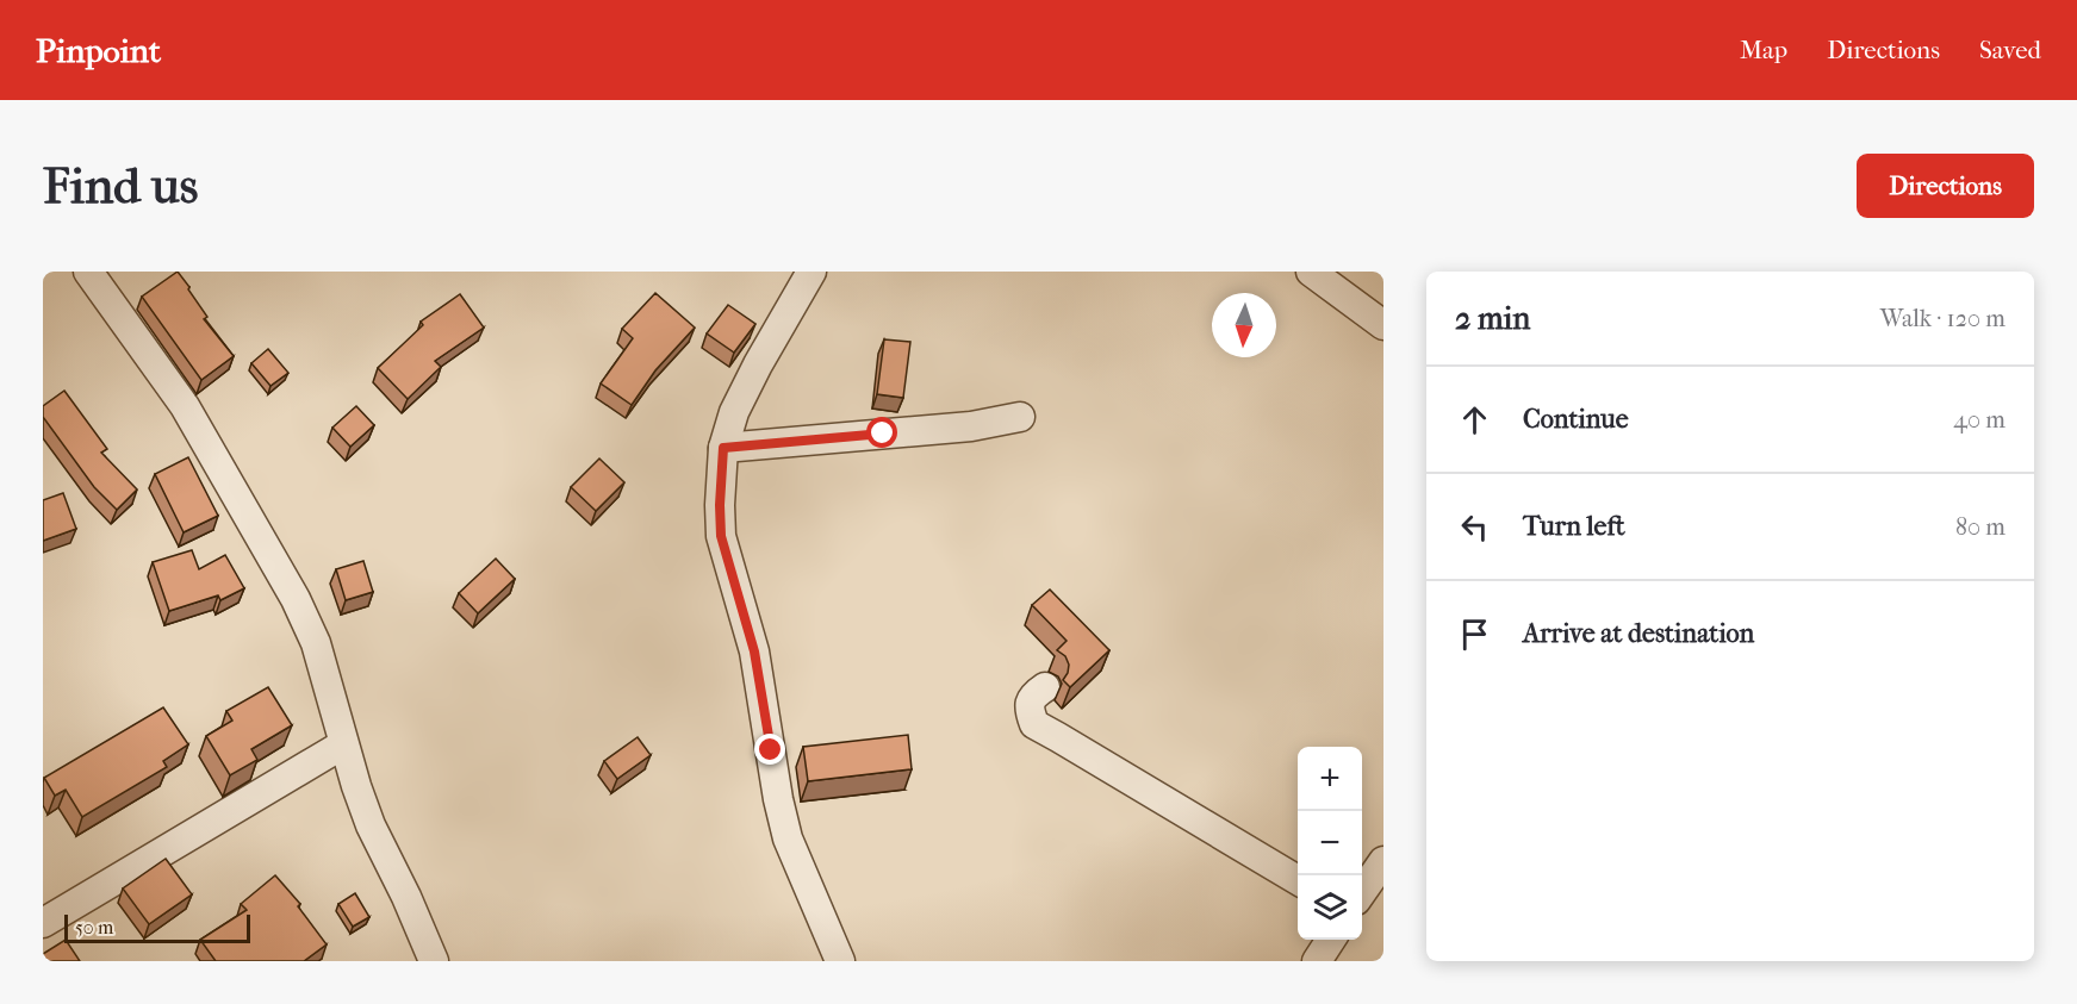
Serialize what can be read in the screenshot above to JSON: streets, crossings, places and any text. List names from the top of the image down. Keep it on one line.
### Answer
{"scale_bar":"50 m","north":"bottom","page":{"header":"Pinpoint","nav":["Map","Directions","Saved"],"buttons":"Directions","title":"Find us","heading":["2 min","Walk · 120 m"],"list":[["Continue","40 m"],["Turn left","80 m"],"Arrive at destination"],"map_buttons":["+","−"],"scale":"50 m"}}
